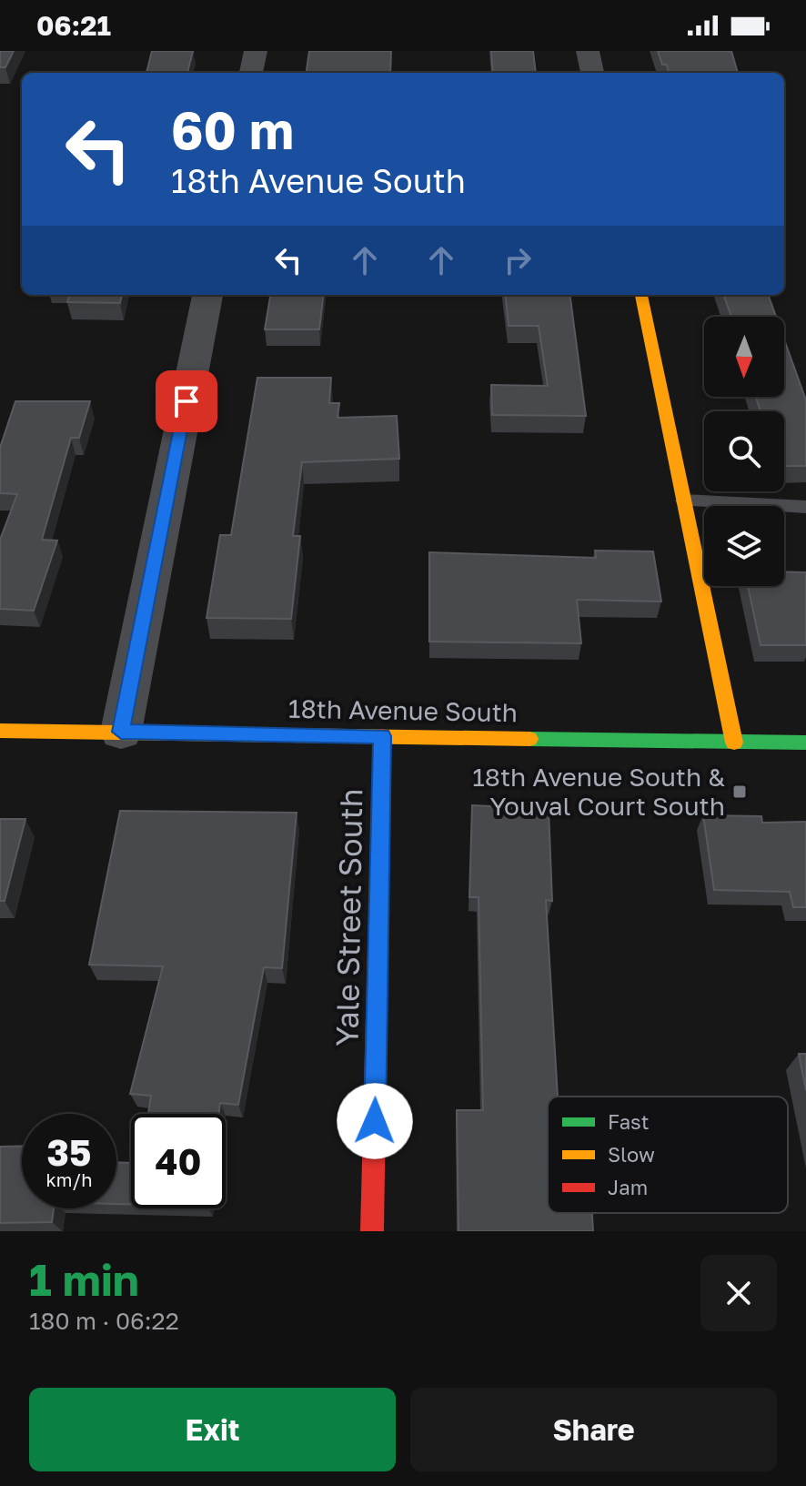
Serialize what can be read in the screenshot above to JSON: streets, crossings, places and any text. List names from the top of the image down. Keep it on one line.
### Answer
{"streets":{"street":["18th Avenue South","Yale Street South"]},"crossings":[["18th Avenue South","Yale Street South"]],"places":{"transit":["18th Avenue South & Youval Court South"]},"legend":["Fast","Slow","Jam"],"north":"bottom","page":{"status":"06:21","turn":["60 m","18th Avenue South"],"speed":"35 km/h","limit":"40","heading":["1 min","180 m · 06:22"],"buttons":["Exit","Share"]}}
